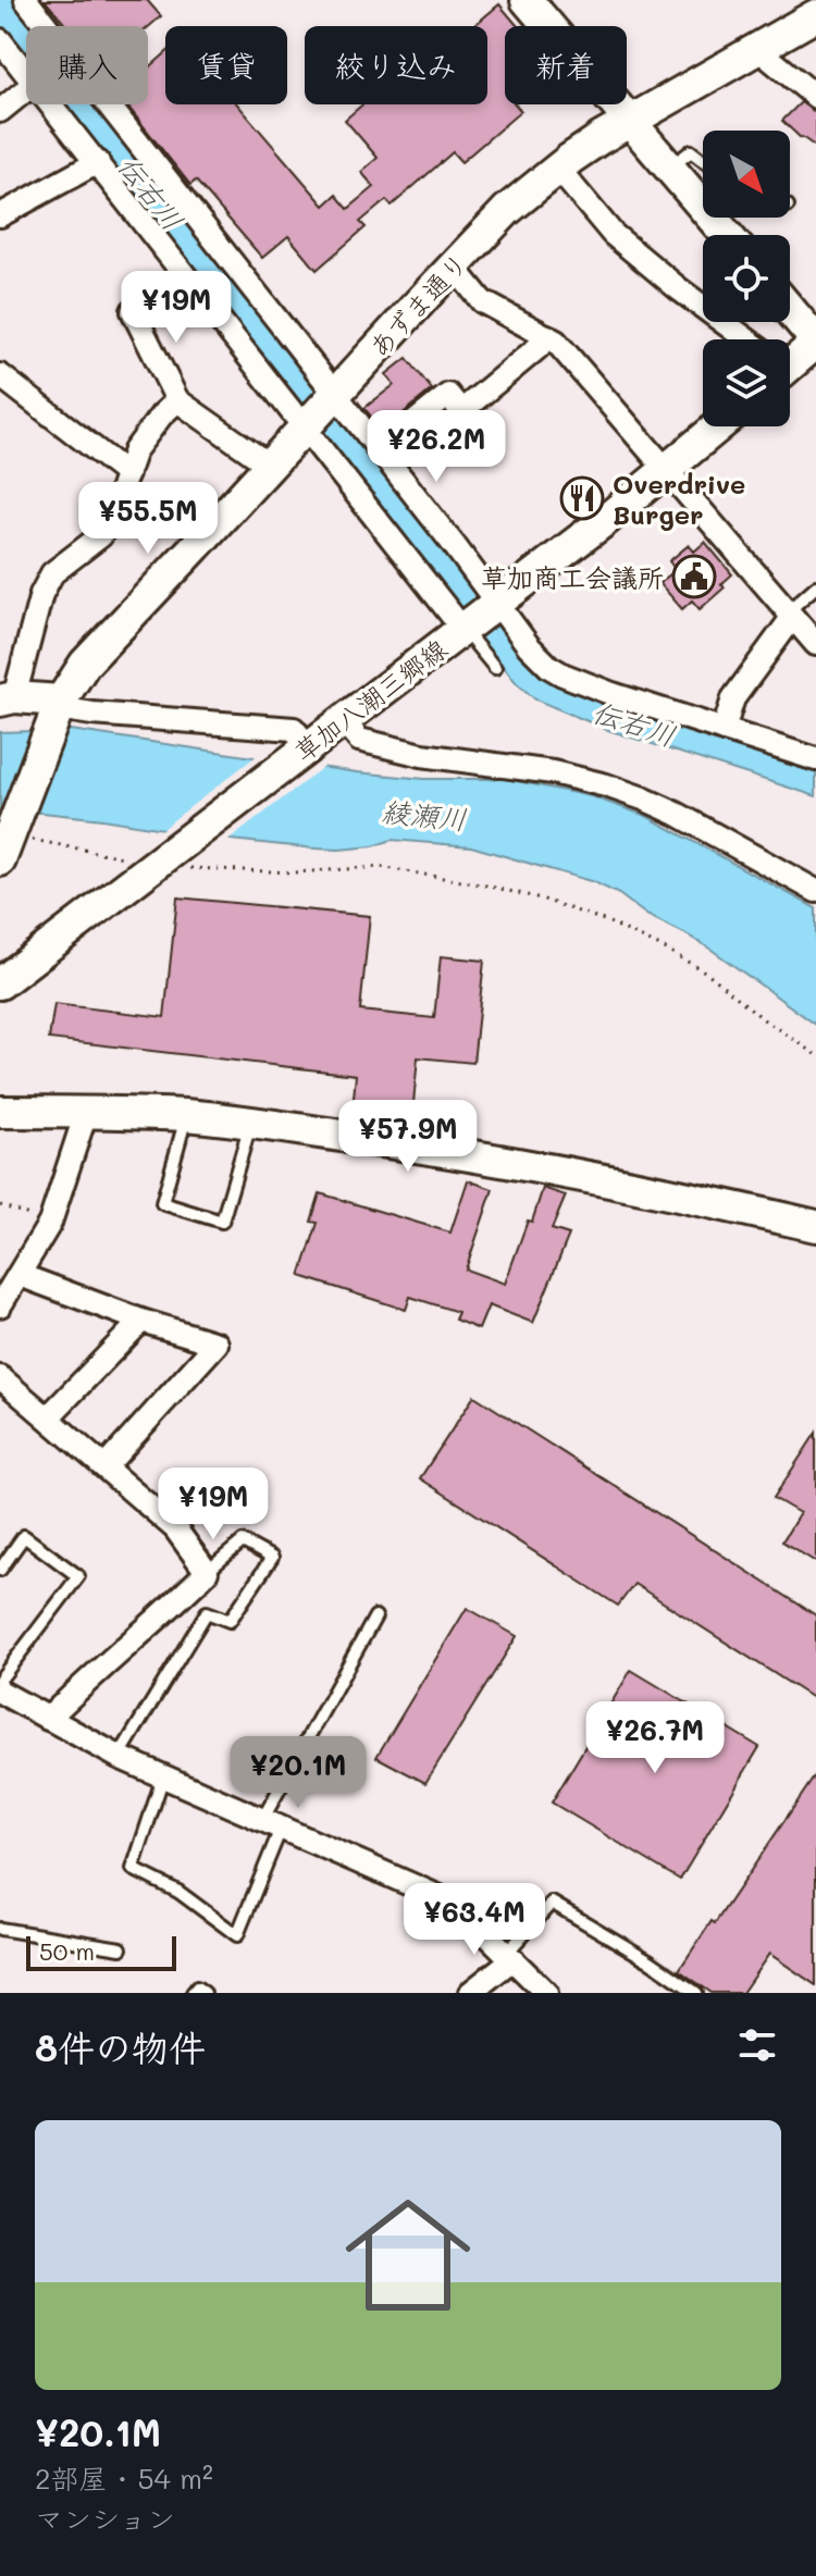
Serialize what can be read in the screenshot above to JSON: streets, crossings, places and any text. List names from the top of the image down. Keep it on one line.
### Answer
{"streets":{"street":["あずま通り","草加八潮三郷線"]},"water":["伝右川","綾瀬川"],"places":{"restaurant":["Overdrive Burger"],"public building":["草加商工会議所"]},"scale_bar":"50 m","north":"bottom right","page":{"chip":["購入","賃貸","絞り込み","新着"],"price":["¥19M","¥26.2M","¥55.5M","¥57.9M","¥19M","¥26.7M","¥20.1M","¥63.4M"],"scale":"50 m","heading":"8件の物件","list":[{"name":"¥20.1M","note":"2部屋 · 54 m² · マンション"}]}}
